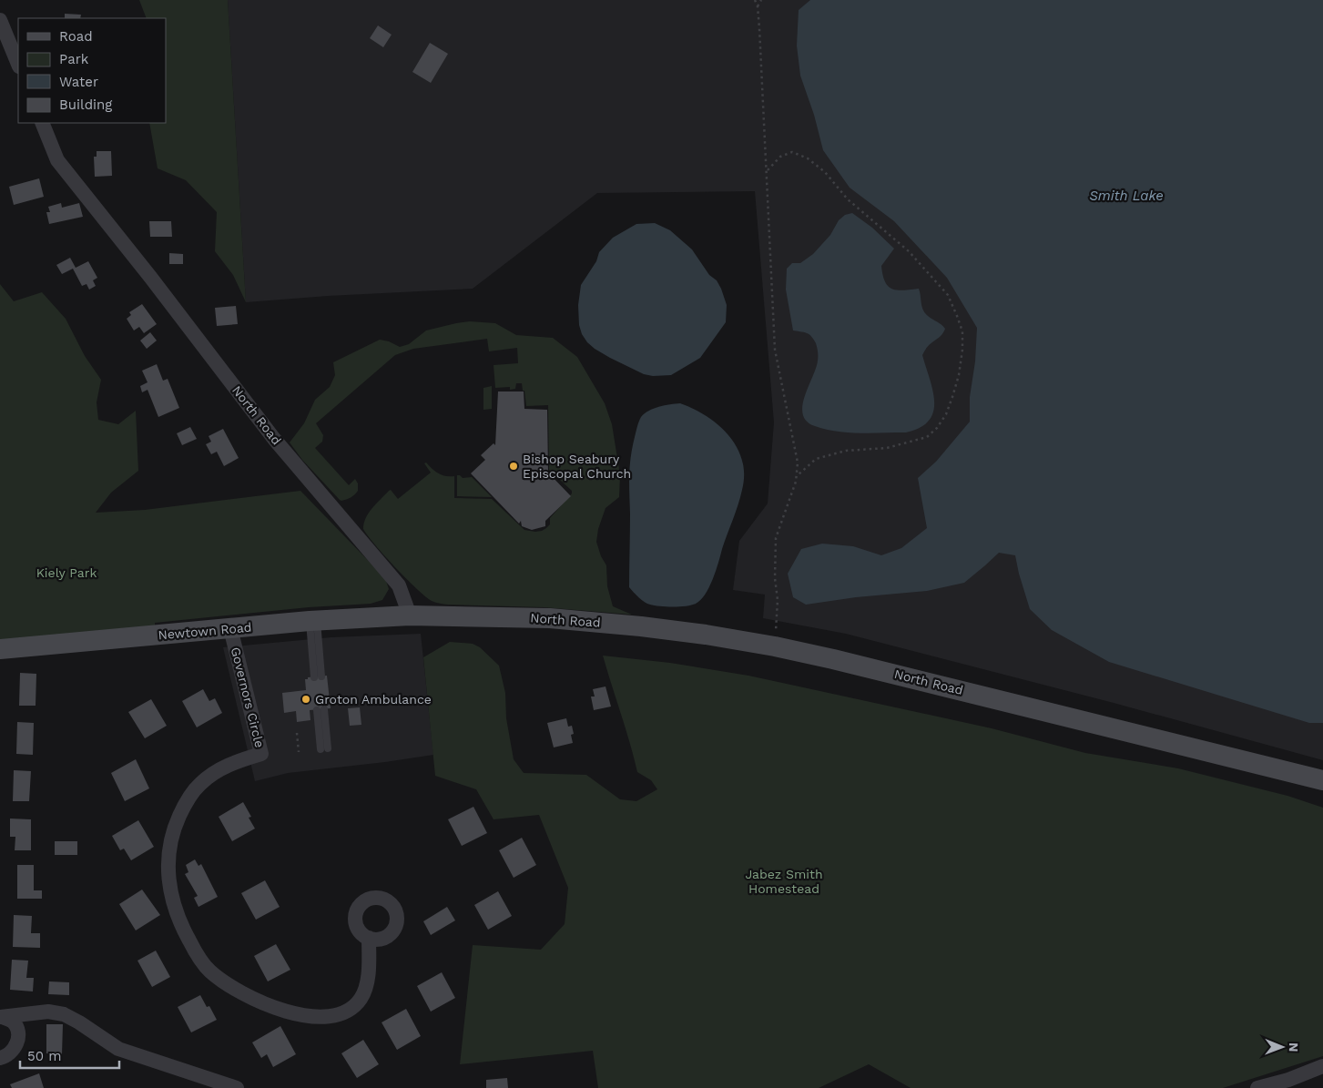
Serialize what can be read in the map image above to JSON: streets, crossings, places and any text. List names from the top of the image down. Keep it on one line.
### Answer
{"streets":{"main road":["North Road","Newtown Road"],"street":["Governors Circle"]},"crossings":[["North Road","Newtown Road"],["Newtown Road","Governors Circle"]],"water":["Smith Lake"],"parks":["Kiely Park","Jabez Smith Homestead"],"places":["Bishop Seabury Episcopal Church","Groton Ambulance"],"legend":["Road","Park","Water","Building"],"scale_bar":"50 m","north":"right"}
